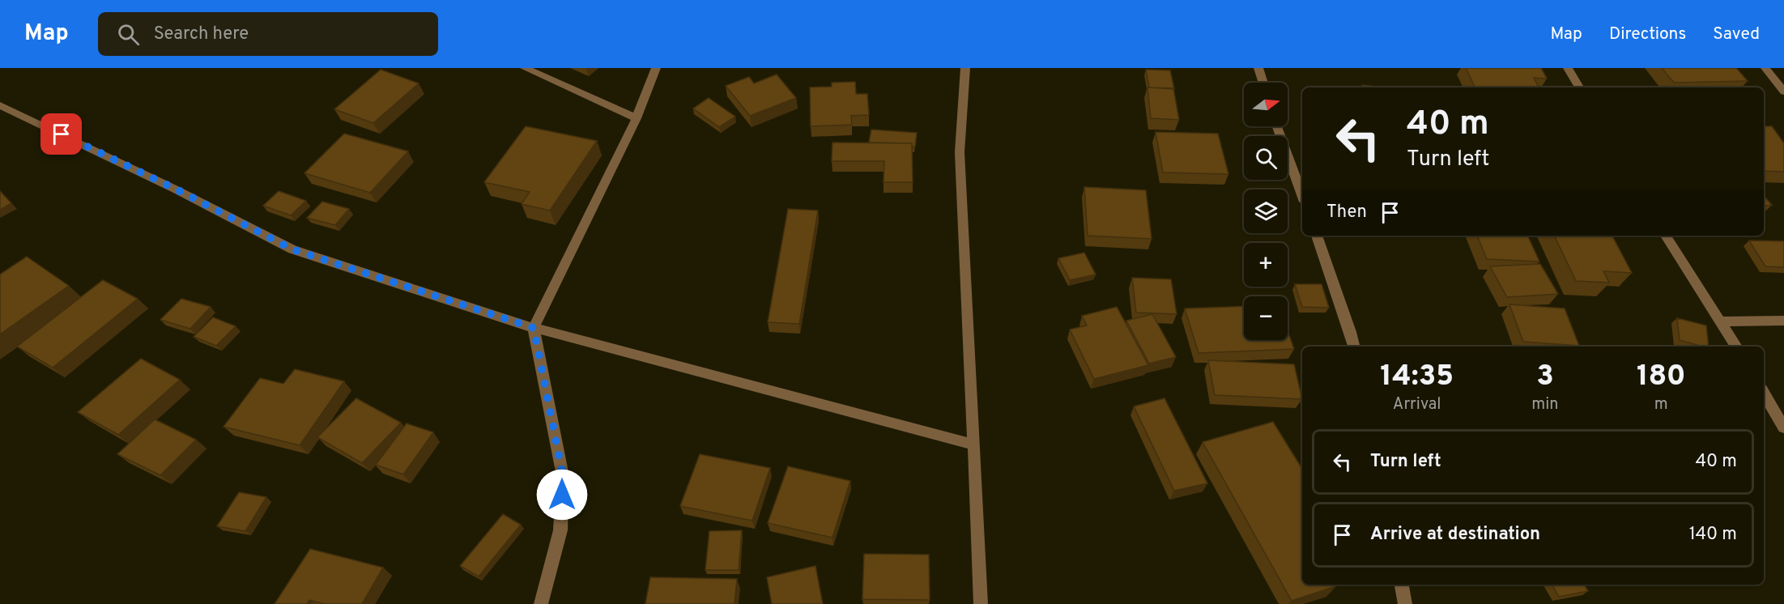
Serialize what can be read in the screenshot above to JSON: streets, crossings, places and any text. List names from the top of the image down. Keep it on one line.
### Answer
{"north":"right","page":{"header":"Map","search":"Search here","nav":["Map","Directions","Saved"],"map_buttons":["+","−"],"turn":["40 m","Turn left"],"then":"Then","eta":["14:35","Arrival","3","min","180","m"],"list":[{"name":"Turn left","value":"40 m"},{"name":"Arrive at destination","value":"140 m"}]}}
